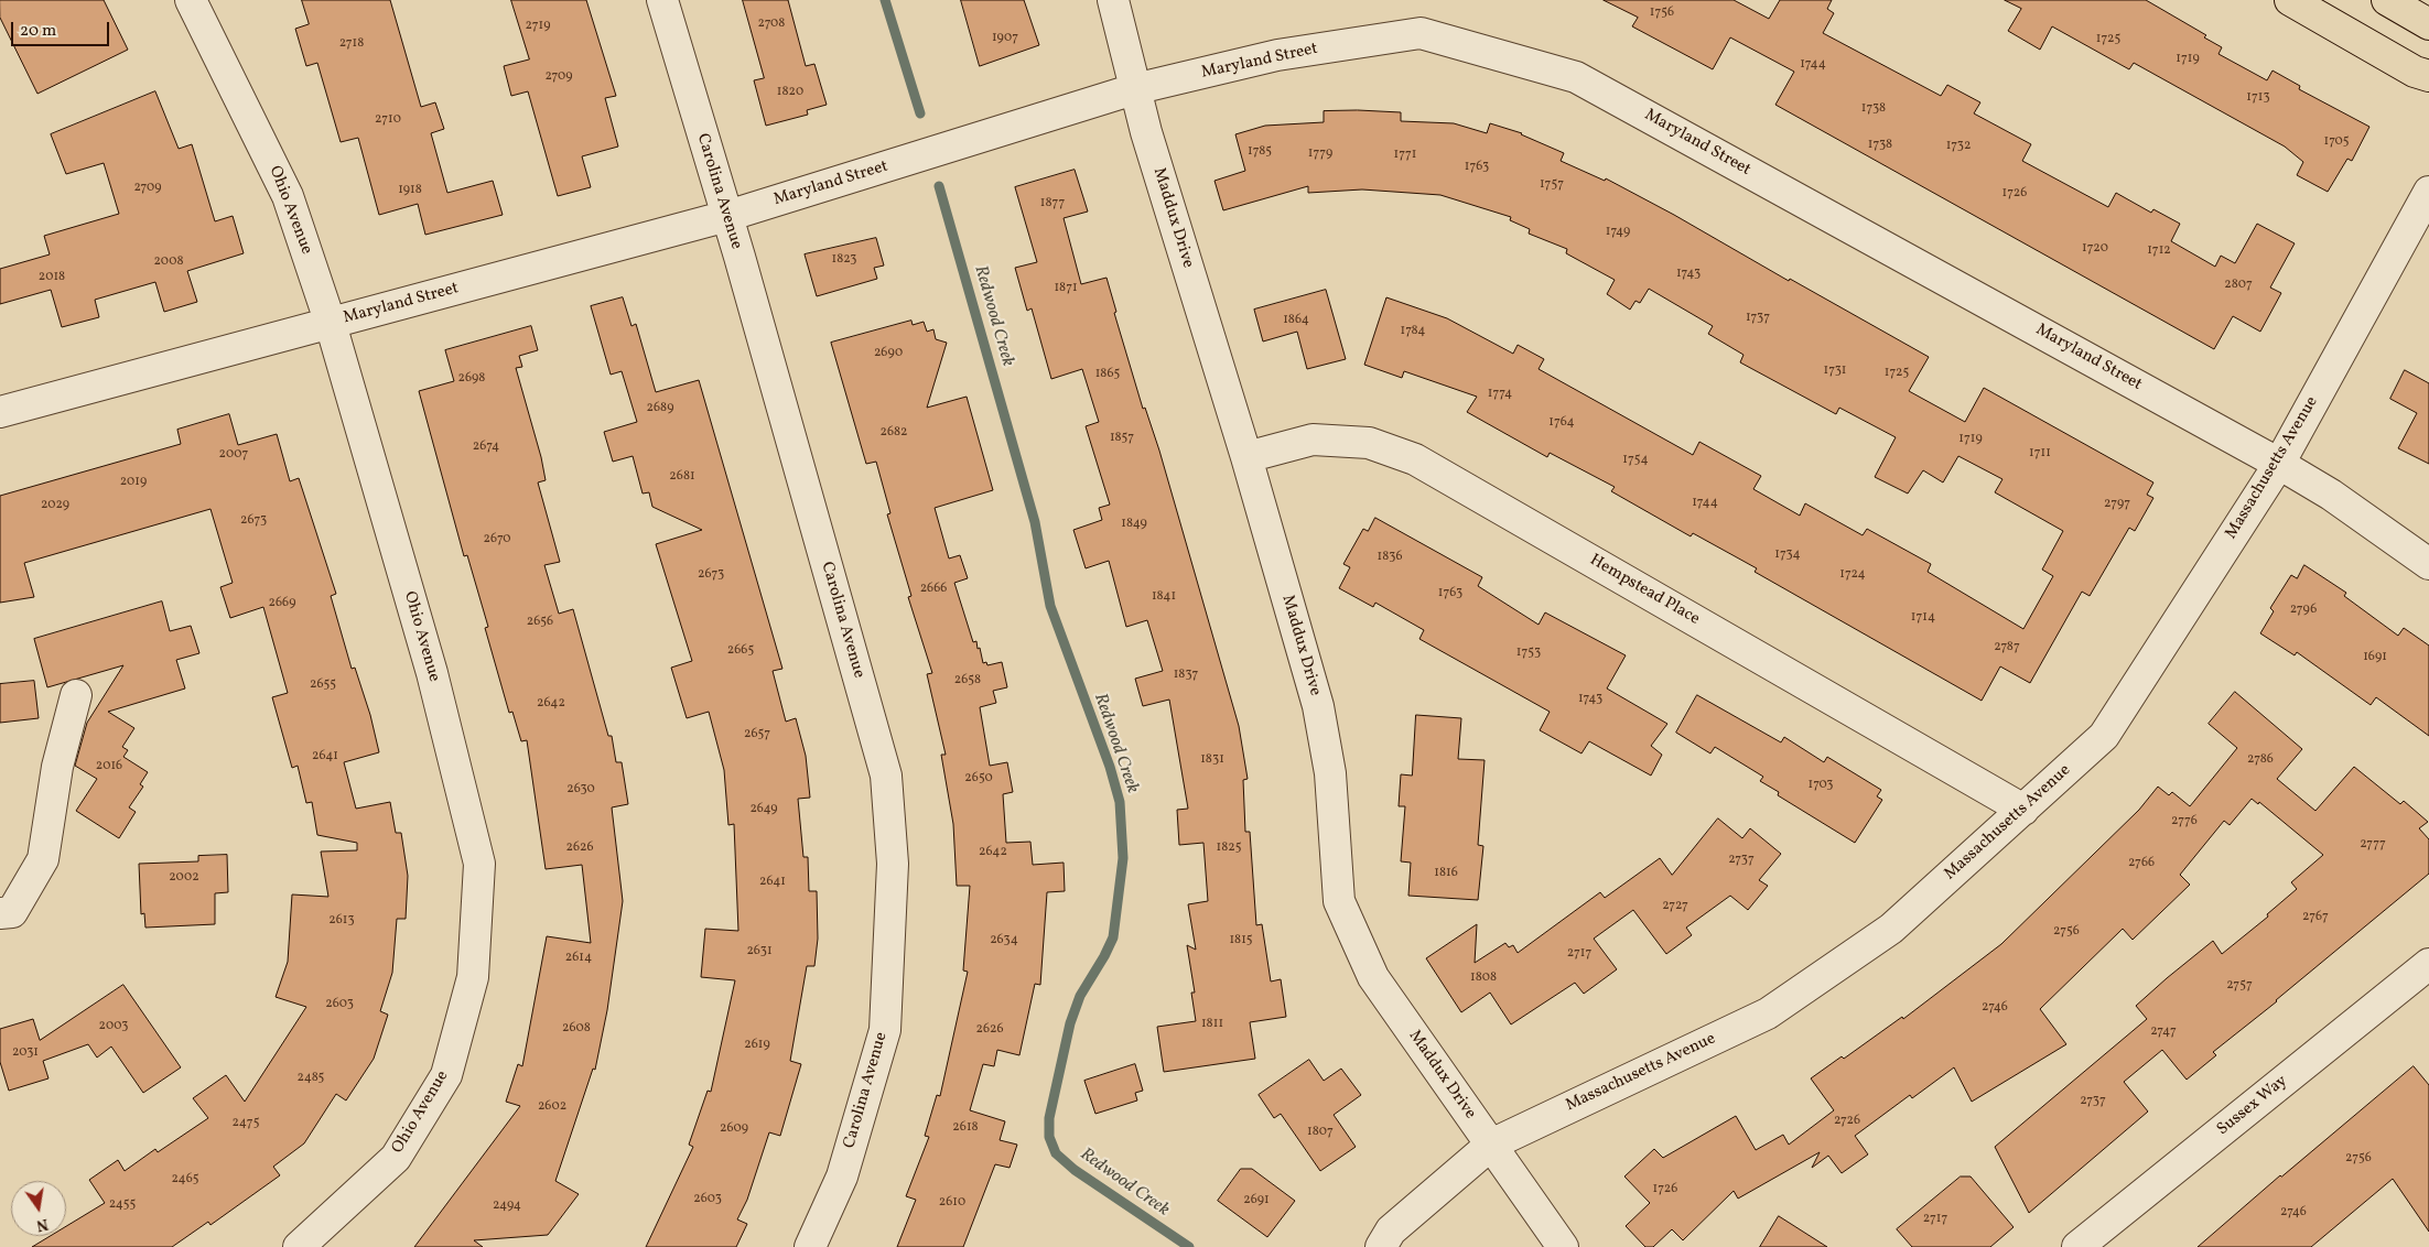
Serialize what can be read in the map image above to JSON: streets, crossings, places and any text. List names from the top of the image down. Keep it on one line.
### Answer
{"streets":{"street":["Maryland Street","Carolina Avenue","Ohio Avenue","Maddux Drive","Massachusetts Avenue","Hempstead Place","Sussex Way"]},"crossings":[["Maryland Street","Carolina Avenue"],["Maryland Street","Ohio Avenue"],["Maryland Street","Maddux Drive"],["Maryland Street","Massachusetts Avenue"],["Maddux Drive","Massachusetts Avenue"],["Maddux Drive","Hempstead Place"],["Massachusetts Avenue","Hempstead Place"]],"water":["Redwood Creek"],"house_numbers":["1756","2708","2719","1907","1725","2718","1719","1744","2709","1820","1713","1738","2710","1705","1738","1732","1785","1779","1771","1763","1757","2709","1918","1726","1877","1749","1720","1712","1823","2008","1743","2018","2807","1871","1737","1864","1784","2690","1731","1725","1865","2698","1774","2689","1764","2682","1857","1719","2674","1711","2007","1754","2681","2019","1744","2797","2029","2673","1849","2670","1734","1836","2673","1724","2666","1763","1841","2669","2796","1714","2656","2787","2665","1753","1691","1837","2658","2655","1743","2642","2657","2641","1831","2786","2016","2650","1703","2630","2649","2776","2777","2626","1825","2642","2737","2766","1816","2002","2641","2727","2767","2613","2756","2634","1815","2631","2717","2614","1808","2757","2603","2746","1811","2003","2608","2626","2747","2619","2031","2485","2737","2602","2726","2475","2618","2609","1807","2756","2465","1726","2603","2691","2610","2455","2494","2746","2717"],"scale_bar":"20 m","north":"bottom"}
